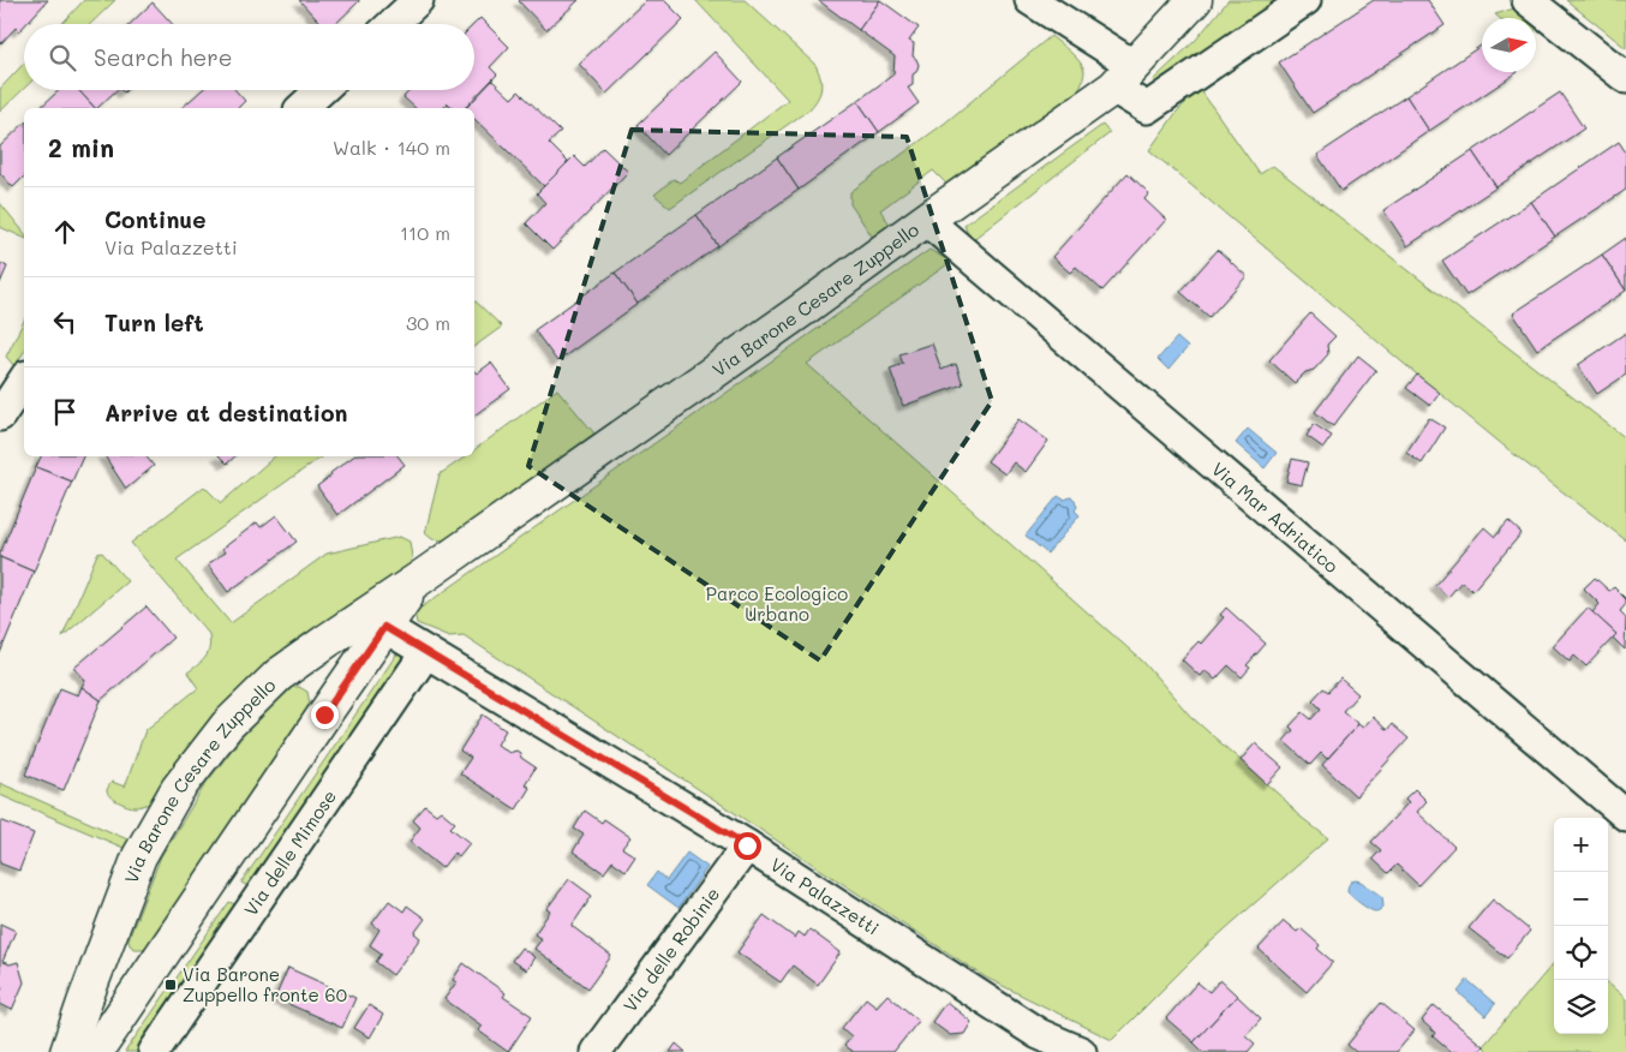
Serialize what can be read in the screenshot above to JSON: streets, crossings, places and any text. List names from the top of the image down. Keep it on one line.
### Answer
{"streets":{"main road":["Via Barone Cesare Zuppello"],"street":["Via Mar Adriatico","Via delle Mimose","Via Palazzetti","Via delle Robinie"]},"crossings":[["Via Barone Cesare Zuppello","Via Mar Adriatico"],["Via Barone Cesare Zuppello","Via Palazzetti"],["Via delle Mimose","Via Palazzetti"],["Via Palazzetti","Via delle Robinie"]],"parks":["Parco Ecologico Urbano"],"places":{"transit":["Via Barone Zuppello fronte 60"]},"north":"right","page":{"search":"Search here","heading":["2 min","Walk · 140 m"],"list":[["Continue","Via Palazzetti","110 m"],["Turn left","30 m"],"Arrive at destination"],"map_buttons":["+","−"]}}
